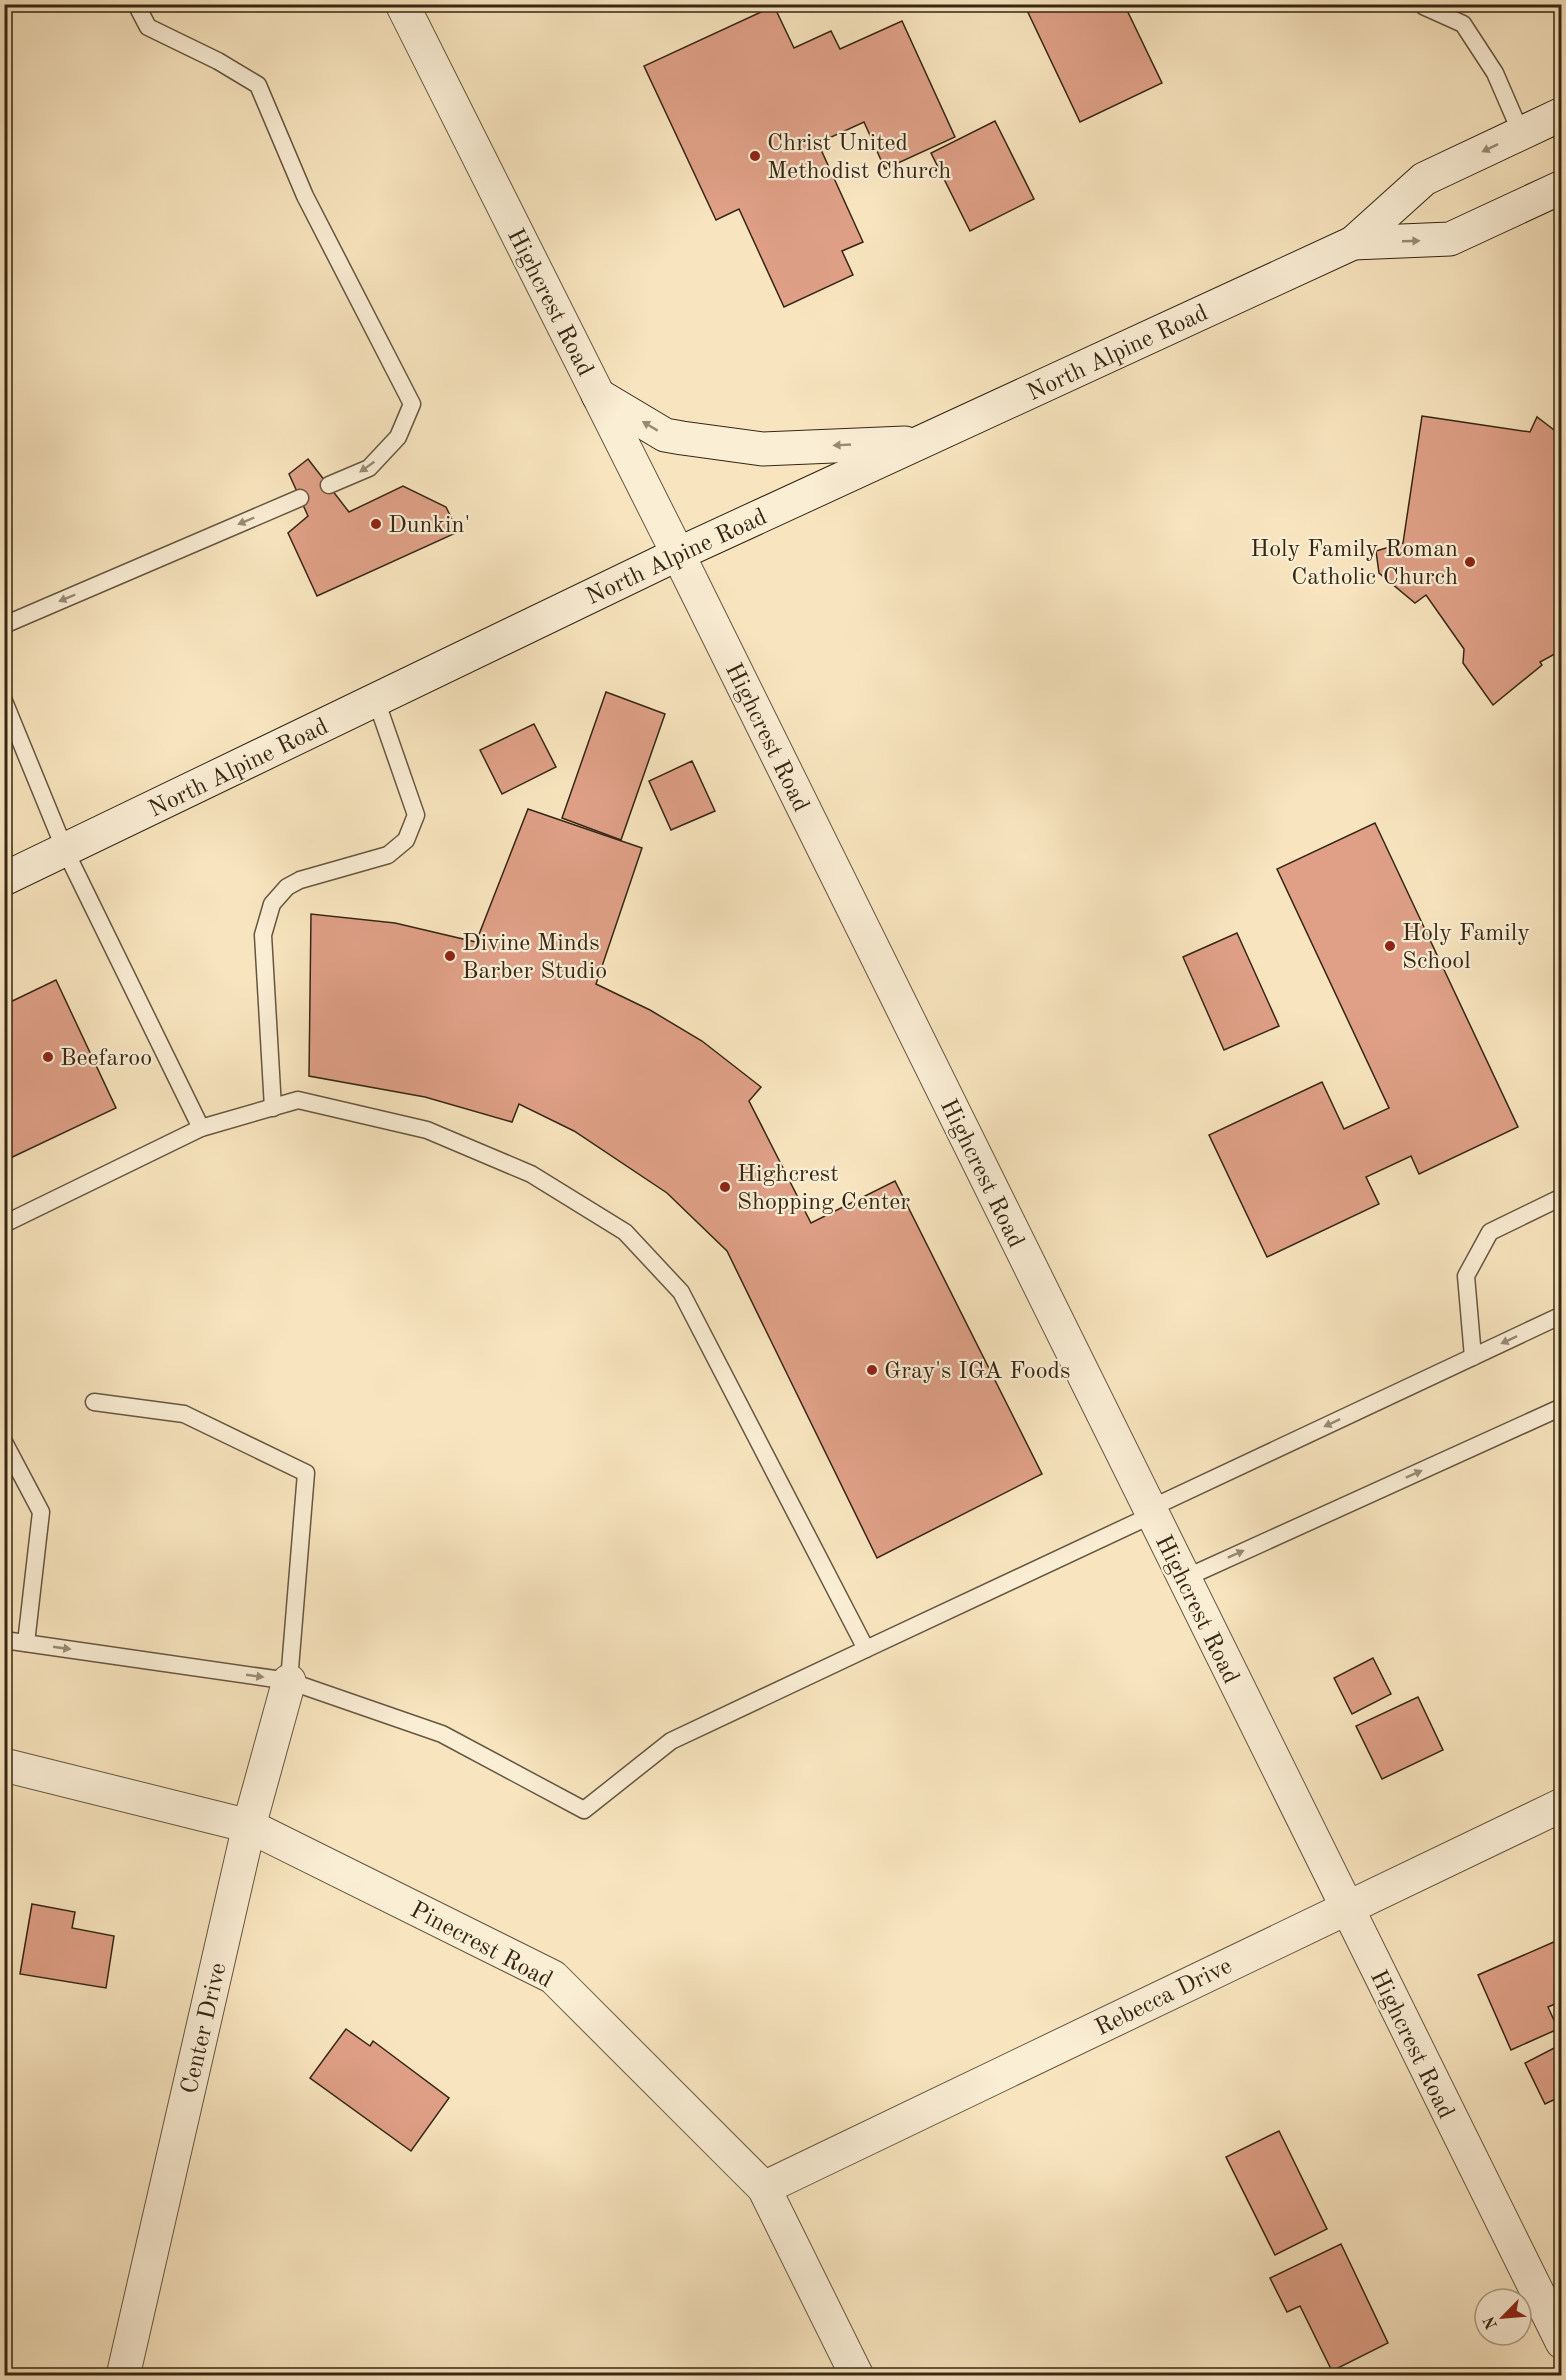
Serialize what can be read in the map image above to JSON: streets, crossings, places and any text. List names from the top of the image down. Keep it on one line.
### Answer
{"streets":{"street":["Highcrest Road","North Alpine Road","Pinecrest Road","Rebecca Drive","Center Drive"]},"crossings":[["Highcrest Road","North Alpine Road"],["Highcrest Road","Rebecca Drive"],["Pinecrest Road","Rebecca Drive"],["Pinecrest Road","Center Drive"]],"places":["Christ United Methodist Church","Dunkin'","Holy Family Roman Catholic Church","Holy Family School","Divine Minds Barber Studio","Beefaroo","Highcrest Shopping Center","Gray's IGA Foods"],"north":"bottom left"}
